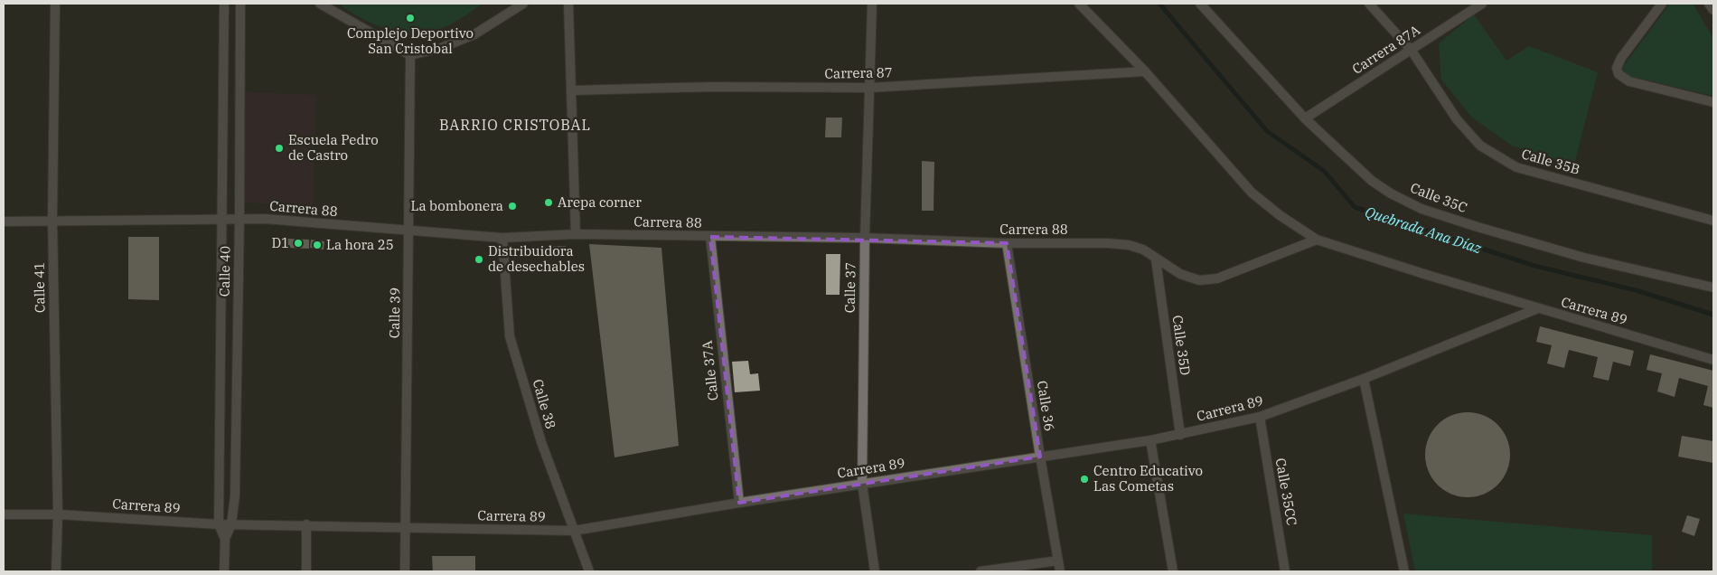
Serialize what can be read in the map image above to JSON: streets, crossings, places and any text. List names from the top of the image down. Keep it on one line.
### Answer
{"streets":{"street":["Carrera 87A","Carrera 87","Calle 35B","Calle 35C","Carrera 88","Calle 40","Calle 41","Calle 37","Carrera 89","Calle 39","Calle 35D","Calle 37A","Calle 38","Calle 36","Calle 35CC"]},"crossings":[["Carrera 87A","Calle 35B"],["Carrera 87A","Calle 35C"],["Carrera 87","Calle 37"],["Carrera 88","Calle 40"],["Carrera 88","Calle 41"],["Carrera 88","Calle 37"],["Carrera 88","Calle 39"],["Carrera 88","Calle 35D"],["Carrera 88","Calle 37A"],["Carrera 88","Calle 38"],["Carrera 88","Calle 36"],["Calle 40","Carrera 89"],["Calle 41","Carrera 89"],["Calle 37","Carrera 89"],["Carrera 89","Calle 39"],["Carrera 89","Calle 35D"],["Carrera 89","Calle 37A"],["Carrera 89","Calle 38"],["Carrera 89","Calle 36"],["Carrera 89","Calle 35CC"]],"districts":["BARRIO CRISTOBAL"],"water":["Quebrada Ana Díaz"],"places":["Complejo Deportivo San Cristobal","Escuela Pedro de Castro","Arepa corner","La bombonera","D1","La hora 25","Distribuidora de desechables","Centro Educativo Las Cometas"]}
